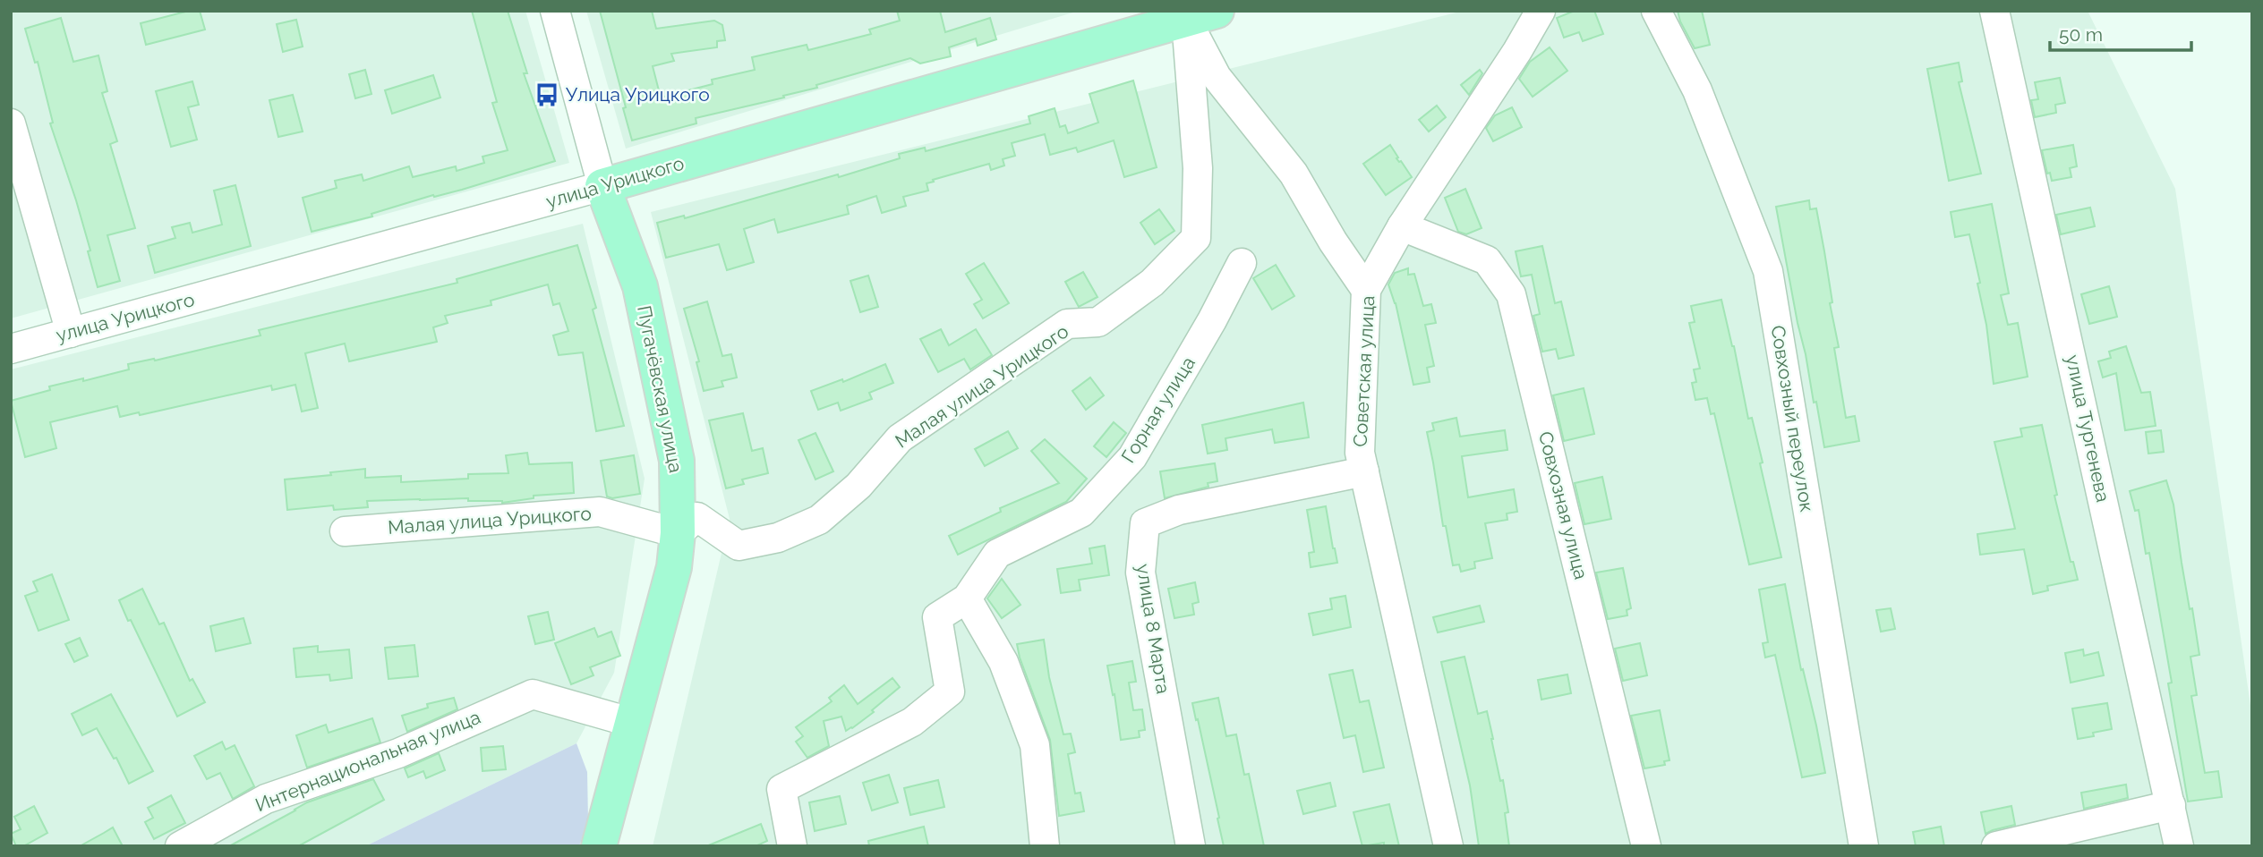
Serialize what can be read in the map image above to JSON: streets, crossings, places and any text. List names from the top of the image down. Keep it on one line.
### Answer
{"streets":{"main road":["улица Урицкого","Пугачёвская улица"],"street":["Советская улица","Малая улица Урицкого","Горная улица","Совхозный переулок","улица Тургенева","Совхозная улица","улица 8 Марта","Интернациональная улица"]},"crossings":[["улица Урицкого","Малая улица Урицкого"],["улица Урицкого","Пугачёвская улица"],["Советская улица","Совхозная улица"],["Советская улица","улица 8 Марта"],["Малая улица Урицкого","Пугачёвская улица"],["Пугачёвская улица","Интернациональная улица"]],"places":{"bus stop":["Улица Урицкого"]},"scale_bar":"50 m"}
